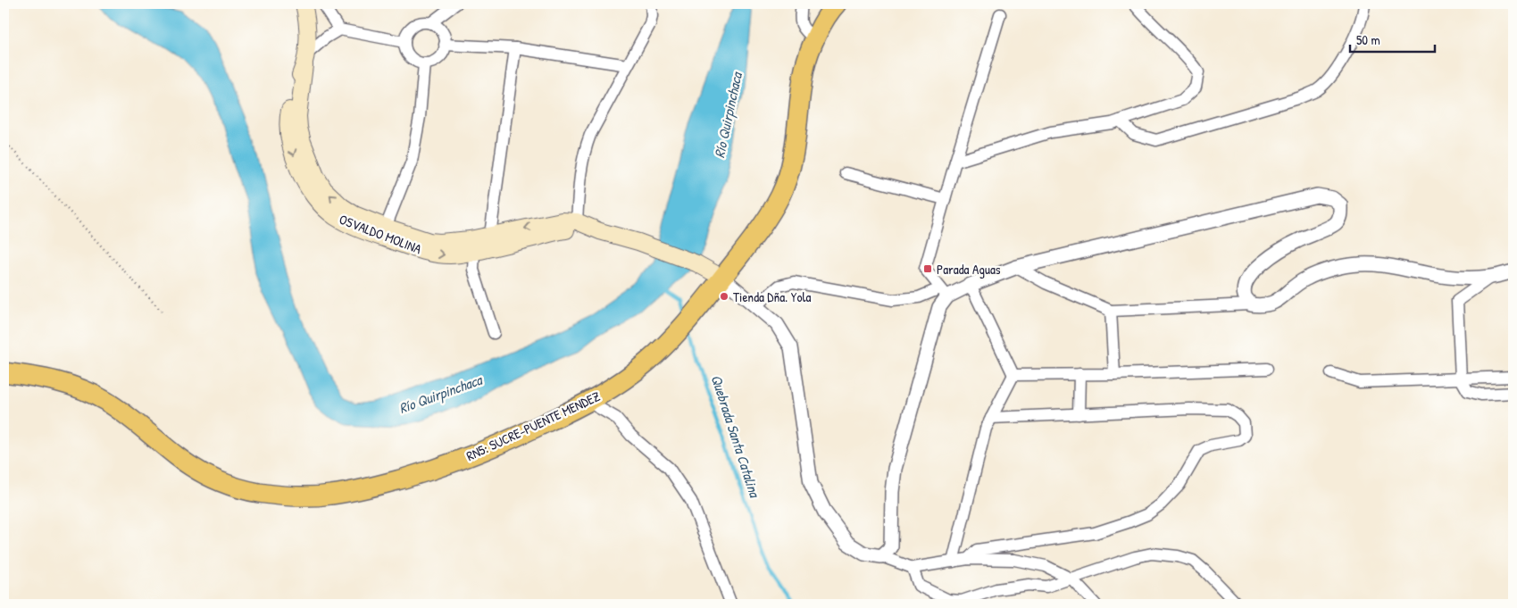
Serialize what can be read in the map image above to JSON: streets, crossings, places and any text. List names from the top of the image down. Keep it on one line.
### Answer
{"streets":{"highway":["RN5: SUCRE-PUENTE MENDEZ"],"main road":["OSVALDO MOLINA"]},"water":["Río Quirpinchaca","Quebrada Santa Catalina"],"places":{"transit":["Parada Aguas"],"other":["Tienda Dña. Yola"]},"scale_bar":"50 m"}
